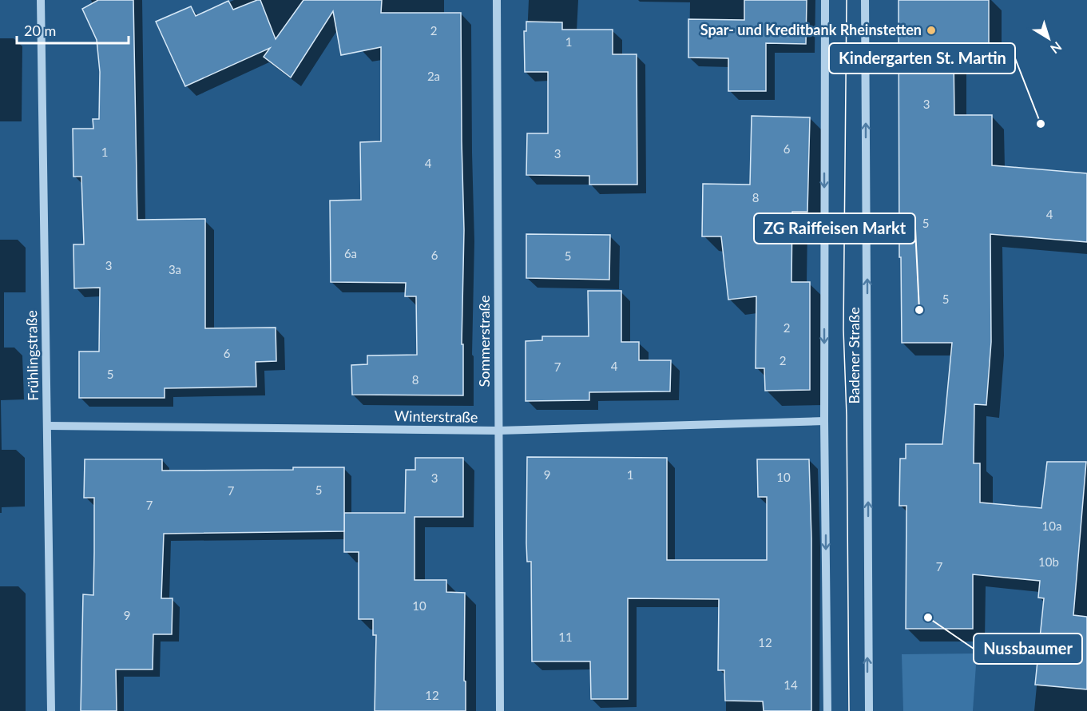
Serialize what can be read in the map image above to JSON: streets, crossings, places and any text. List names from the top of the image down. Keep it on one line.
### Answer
{"streets":{"street":["Sommerstraße","Frühlingstraße","Badener Straße","Winterstraße"]},"crossings":[["Sommerstraße","Winterstraße"],["Frühlingstraße","Winterstraße"],["Badener Straße","Winterstraße"]],"places":["Spar- und Kreditbank Rheinstetten","Kindergarten St. Martin","ZG Raiffeisen Markt","Nussbaumer"],"house_numbers":["2","1","2a","3","6","1","3","4","8","4","5","6a","6","5","3","3a","5","2","6","2","4","7","5","8","9","1","10","3","5","7","7","10a","10b","7","10","9","11","12","14","12"],"scale_bar":"20 m","north":"bottom right"}
